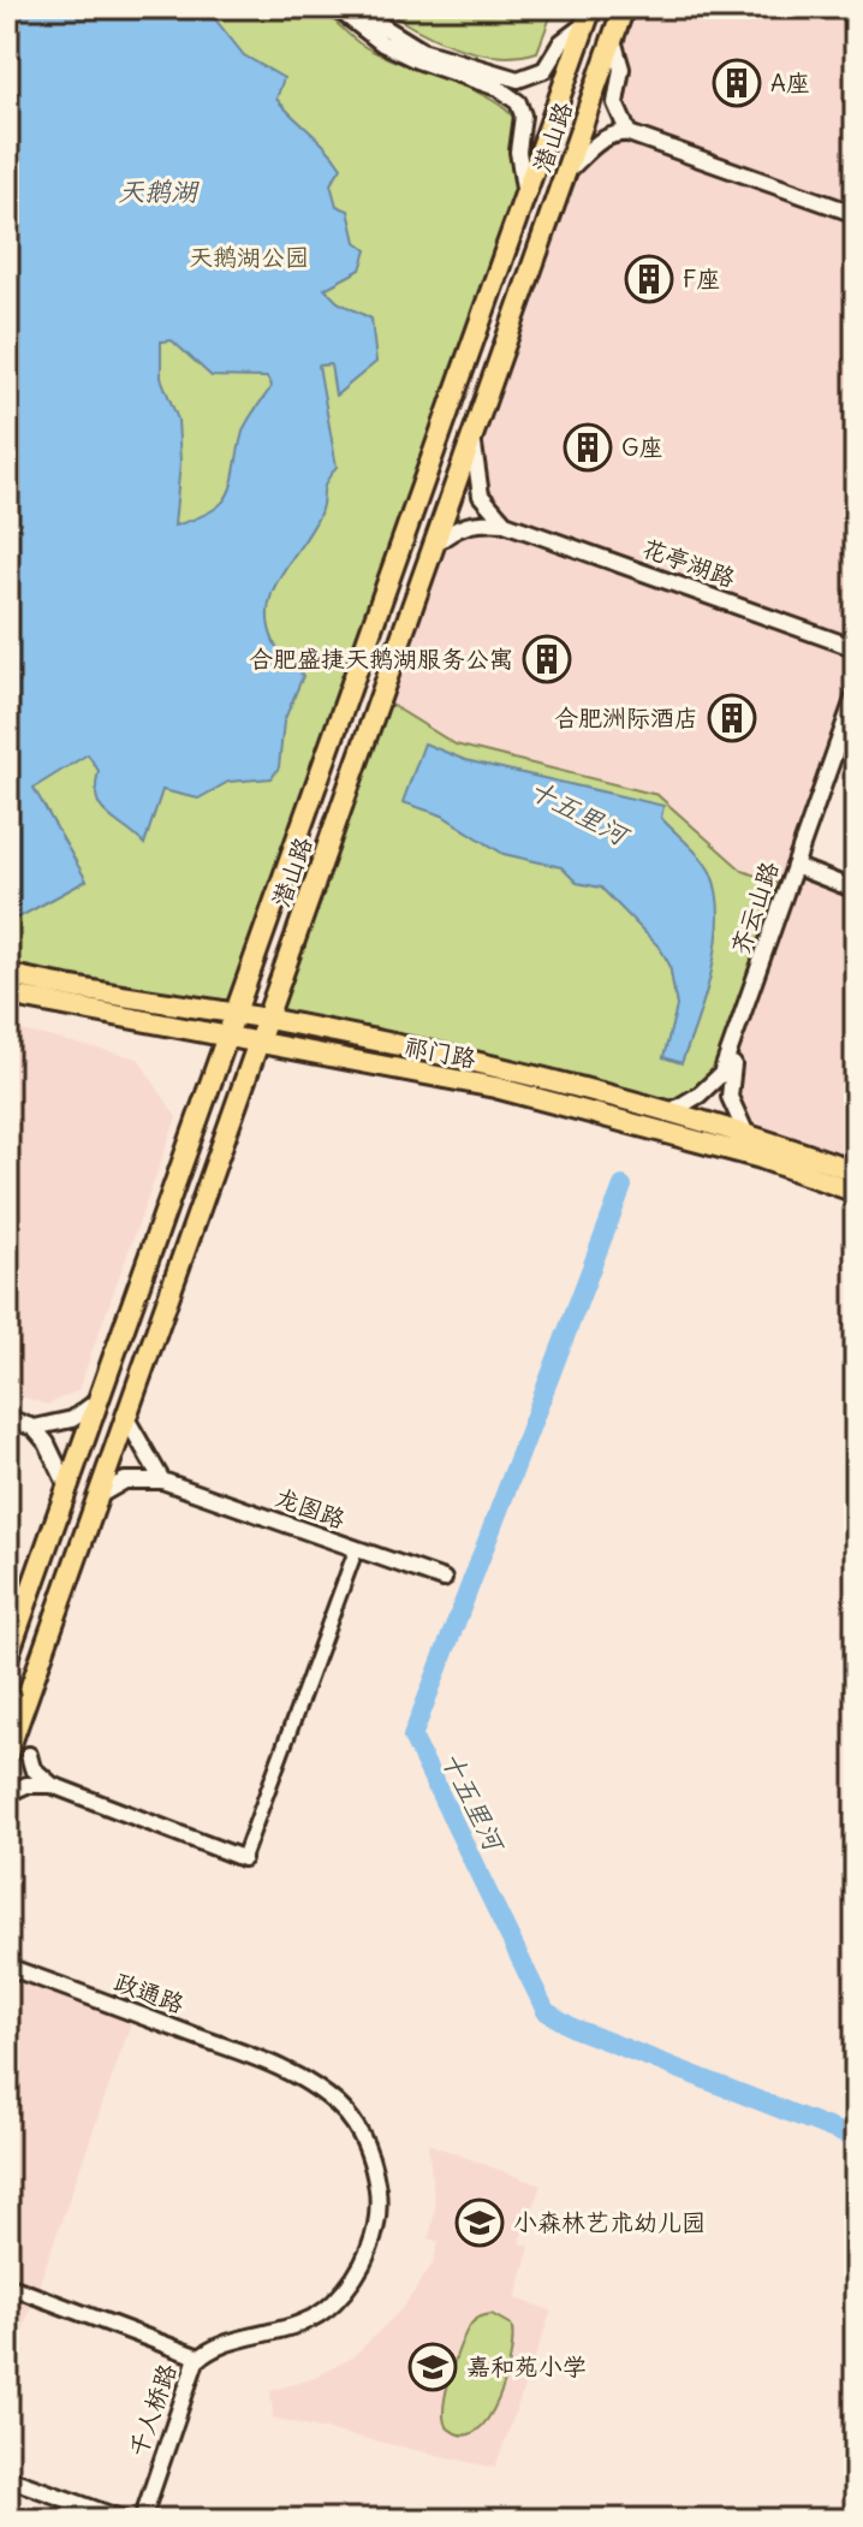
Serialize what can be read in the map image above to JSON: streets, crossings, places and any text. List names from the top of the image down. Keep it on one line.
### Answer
{"streets":{"main road":["潜山路","祁门路"],"street":["花亭湖路","齐云山路","龙图路","政通路","千人桥路"]},"crossings":[["潜山路","花亭湖路"],["潜山路","祁门路"],["齐云山路","祁门路"],["政通路","千人桥路"]],"water":["天鹅湖","十五里河"],"parks":["天鹅湖公园"],"places":{"building":["A座","F座","G座","合肥盛捷天鹅湖服务公寓","合肥洲际酒店"],"school or university":["小森林艺术幼儿园","嘉和苑小学"]}}
